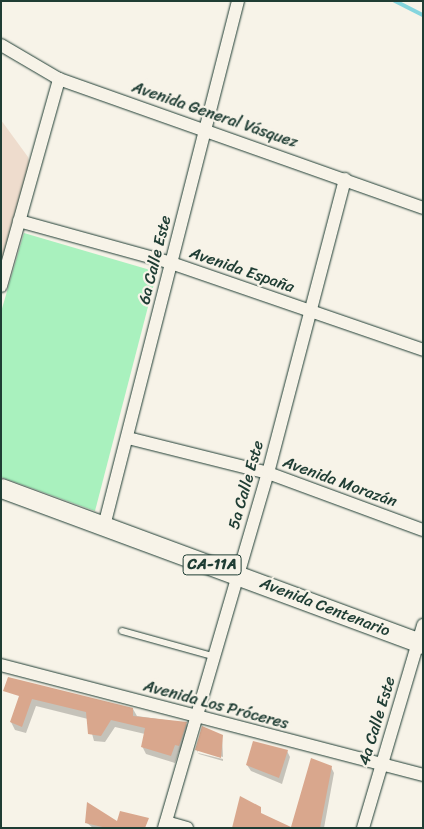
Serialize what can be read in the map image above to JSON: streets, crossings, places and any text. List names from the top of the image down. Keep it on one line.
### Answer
{"streets":{"main road":["CA-11A","Avenida Centenario"],"street":["Avenida General Vásquez","6a Calle Este","Avenida España","Avenida Morazán","5a Calle Este","Avenida Los Próceres","4a Calle Este"]},"crossings":[["Avenida General Vásquez","6a Calle Este"],["Avenida General Vásquez","5a Calle Este"],["6a Calle Este","Avenida España"],["6a Calle Este","Avenida Morazán"],["6a Calle Este","Avenida Centenario"],["Avenida España","5a Calle Este"],["Avenida Morazán","5a Calle Este"],["5a Calle Este","Avenida Centenario"],["5a Calle Este","Avenida Los Próceres"],["Avenida Centenario","4a Calle Este"],["Avenida Los Próceres","4a Calle Este"]]}
